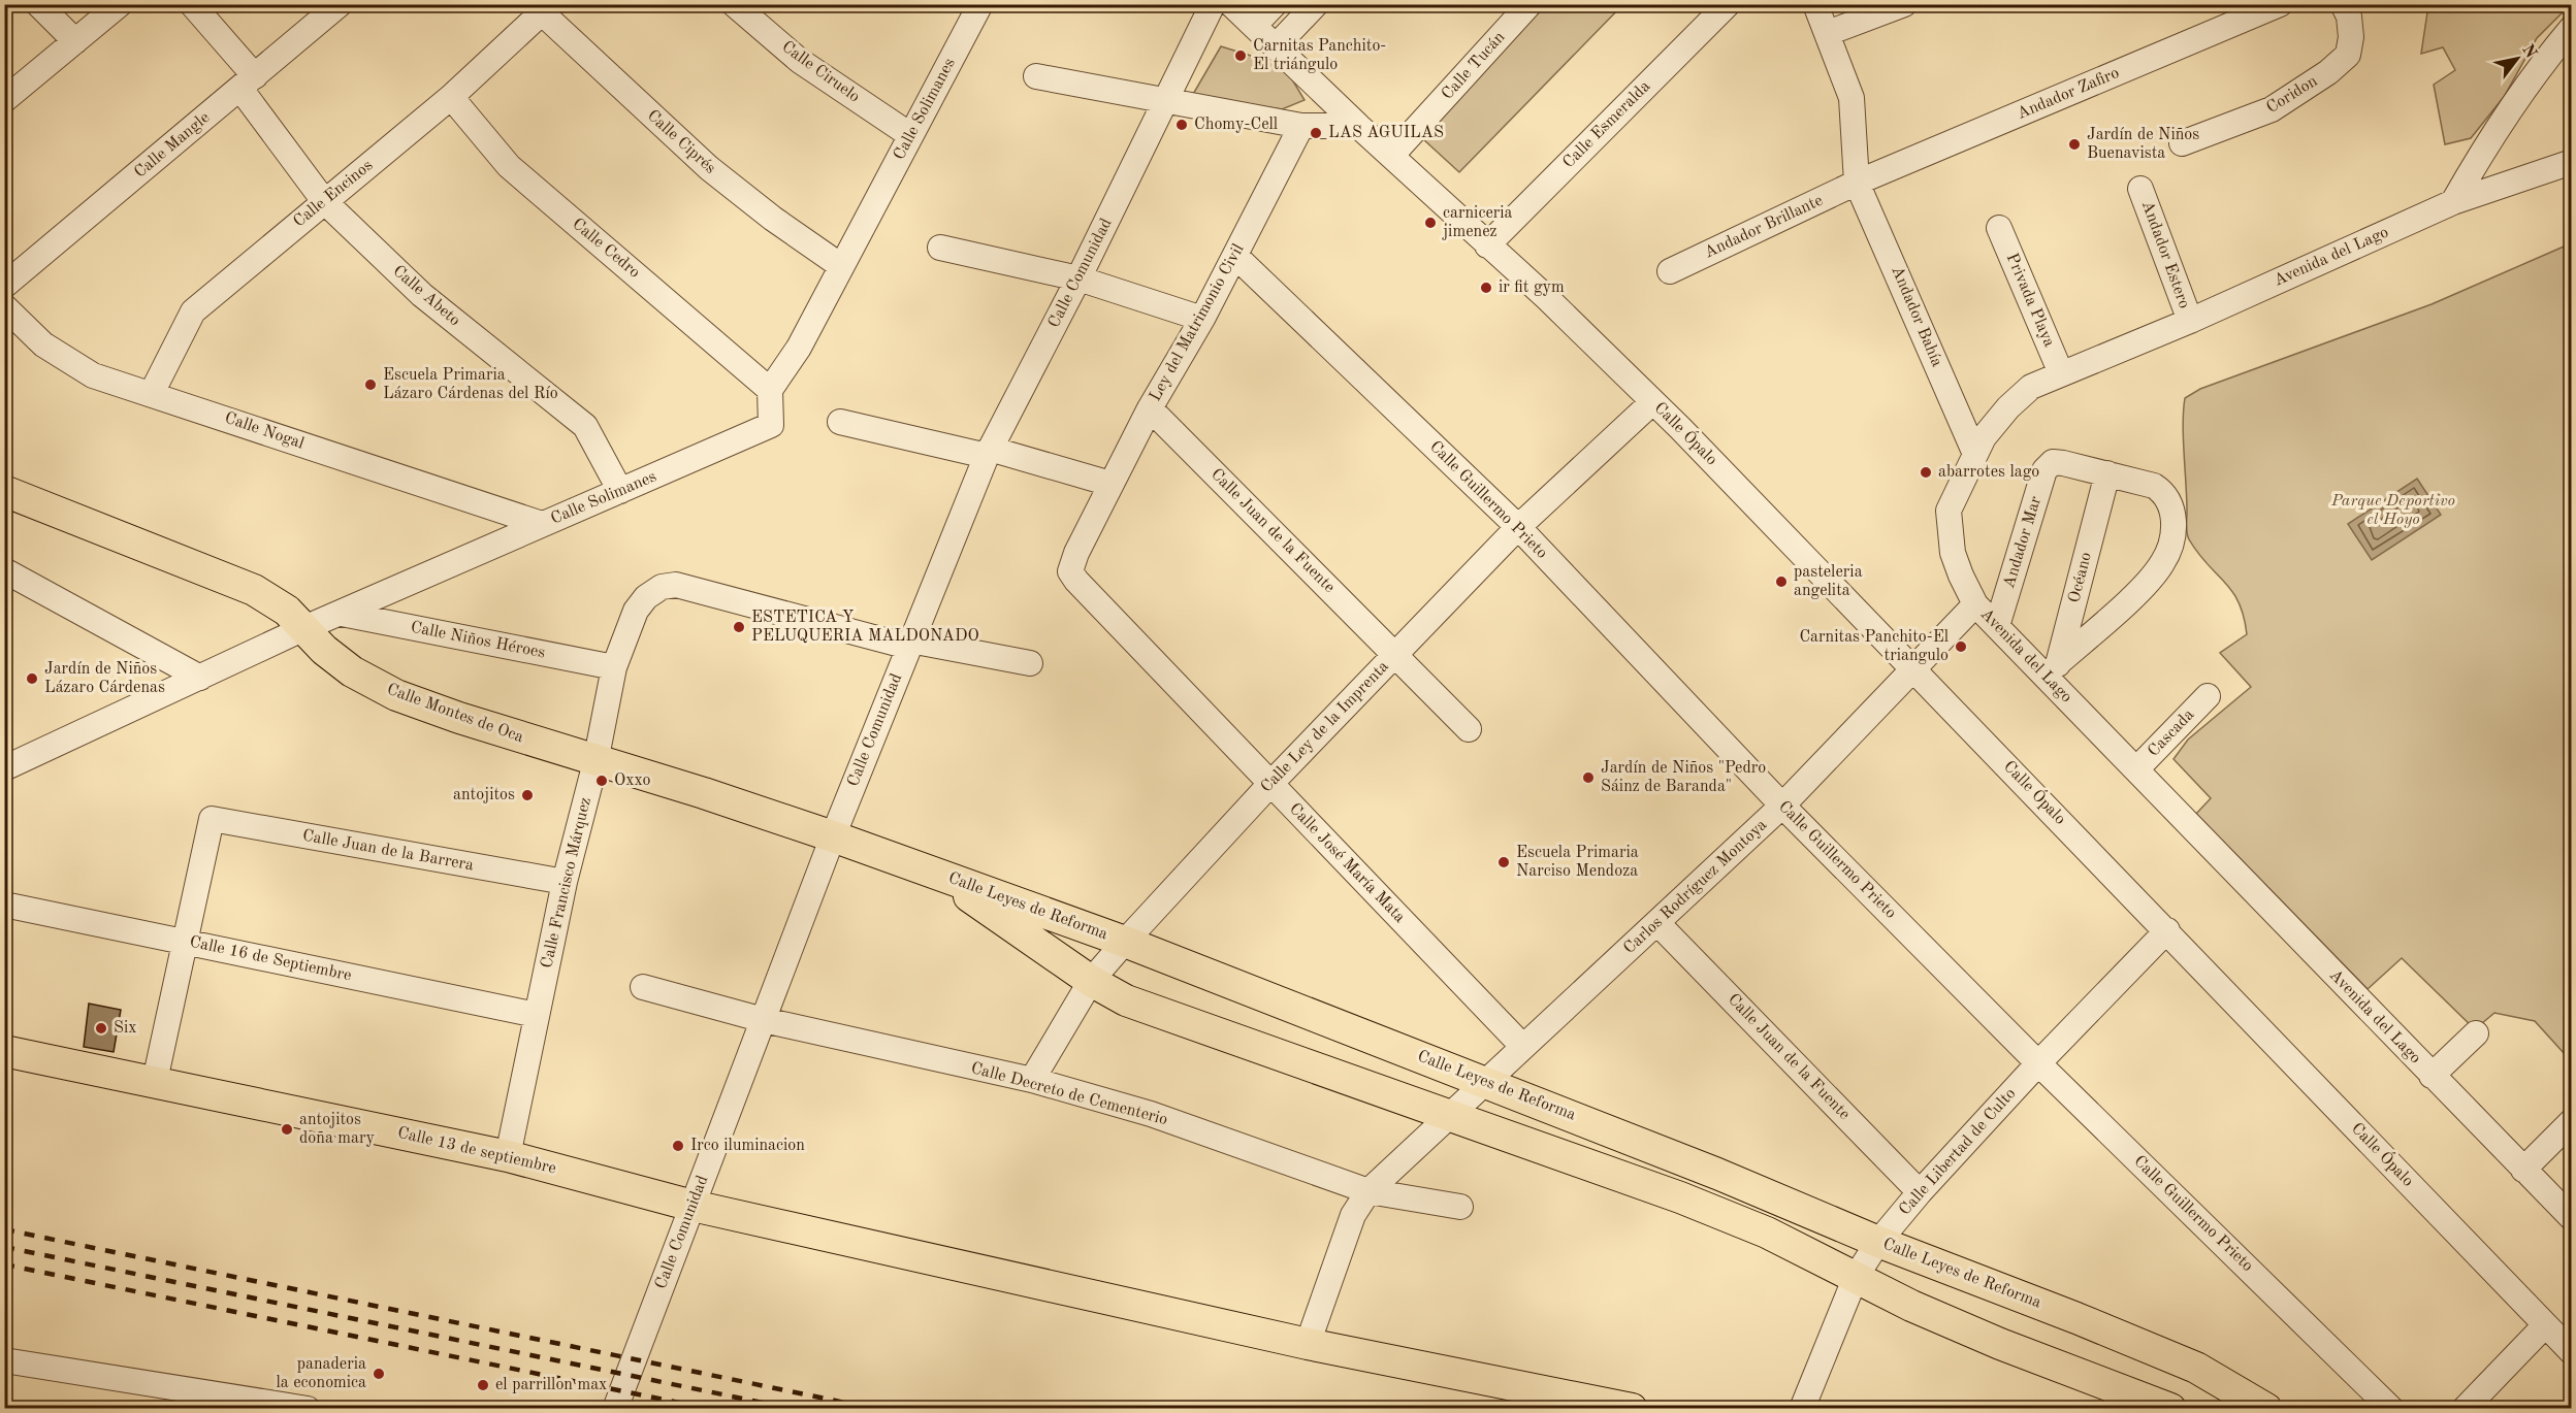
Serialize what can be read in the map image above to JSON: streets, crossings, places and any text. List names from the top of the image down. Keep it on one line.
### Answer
{"streets":{"main road":["Calle Montes de Oca","Calle Leyes de Reforma","Calle 13 de septiembre"],"street":["Calle Tucán","Calle Ciruelo","Andador Zafiro","Coridon","Calle Solimanes","Calle Esmeralda","Calle Ciprés","Calle Mangle","Calle Encinos","Andador Brillante","Calle Cedro","Andador Estero","Avenida del Lago","Calle Comunidad","Calle Abeto","Privada Playa","Andador Bahía","Ley del Matrimonio Civil","Calle Nogal","Calle Ópalo","Calle Guillermo Prieto","Calle Juan de la Fuente","Andador Mar","Océano","Calle Niños Héroes","Calle Ley de la Imprenta","Cascada","Calle Juan de la Barrera","Calle José María Mata","Calle Francisco Márquez","Carlos Rodríguez Montoya","Calle 16 de Septiembre","Calle Decreto de Cementerio","Calle Libertad de Culto"]},"crossings":[["Calle Tucán","Calle Ópalo"],["Calle Ciruelo","Calle Solimanes"],["Andador Zafiro","Andador Brillante"],["Andador Zafiro","Andador Bahía"],["Calle Solimanes","Calle Ciprés"],["Calle Solimanes","Calle Cedro"],["Calle Solimanes","Calle Abeto"],["Calle Solimanes","Calle Nogal"],["Calle Solimanes","Calle Niños Héroes"],["Calle Solimanes","Calle Montes de Oca"],["Calle Esmeralda","Calle Ópalo"],["Calle Ciprés","Calle Encinos"],["Calle Mangle","Calle Abeto"],["Calle Encinos","Calle Cedro"],["Calle Encinos","Calle Abeto"],["Calle Encinos","Calle Nogal"],["Andador Brillante","Andador Bahía"],["Andador Estero","Avenida del Lago"],["Avenida del Lago","Privada Playa"],["Avenida del Lago","Andador Bahía"],["Avenida del Lago","Andador Mar"],["Avenida del Lago","Océano"],["Avenida del Lago","Cascada"],["Avenida del Lago","Carlos Rodríguez Montoya"],["Calle Comunidad","Calle Montes de Oca"],["Calle Comunidad","Calle Francisco Márquez"],["Calle Comunidad","Calle Decreto de Cementerio"],["Calle Comunidad","Calle 13 de septiembre"],["Ley del Matrimonio Civil","Calle Guillermo Prieto"],["Ley del Matrimonio Civil","Calle Juan de la Fuente"],["Ley del Matrimonio Civil","Calle José María Mata"],["Calle Ópalo","Calle Ley de la Imprenta"],["Calle Ópalo","Carlos Rodríguez Montoya"],["Calle Ópalo","Calle Libertad de Culto"],["Calle Guillermo Prieto","Calle Ley de la Imprenta"],["Calle Guillermo Prieto","Carlos Rodríguez Montoya"],["Calle Guillermo Prieto","Calle Libertad de Culto"],["Calle Juan de la Fuente","Calle Ley de la Imprenta"],["Calle Juan de la Fuente","Carlos Rodríguez Montoya"],["Calle Juan de la Fuente","Calle Libertad de Culto"],["Andador Mar","Océano"],["Calle Niños Héroes","Calle Francisco Márquez"],["Calle Montes de Oca","Calle Francisco Márquez"],["Calle Montes de Oca","Calle Leyes de Reforma"],["Calle Ley de la Imprenta","Calle José María Mata"],["Calle Ley de la Imprenta","Calle Leyes de Reforma"],["Calle Ley de la Imprenta","Calle Decreto de Cementerio"],["Calle Juan de la Barrera","Calle Francisco Márquez"],["Calle Juan de la Barrera","Calle 16 de Septiembre"],["Calle José María Mata","Carlos Rodríguez Montoya"],["Calle Francisco Márquez","Calle 16 de Septiembre"],["Calle Francisco Márquez","Calle 13 de septiembre"],["Carlos Rodríguez Montoya","Calle Leyes de Reforma"],["Carlos Rodríguez Montoya","Calle Decreto de Cementerio"],["Carlos Rodríguez Montoya","Calle 13 de septiembre"],["Calle Leyes de Reforma","Calle Libertad de Culto"]],"parks":["Parque Deportivo el Hoyo"],"places":["Carnitas Panchito- El triángulo","Chomy-Cell","LAS AGUILAS","Jardín de Niños Buenavista","carniceria jimenez","ir fit gym","Escuela Primaria Lázaro Cárdenas del Río","abarrotes lago","pasteleria angelita","ESTETICA Y PELUQUERIA MALDONADO","Carnitas Panchito-El triangulo","Jardín de Niños Lázaro Cárdenas","Jardín de Niños \"Pedro Sáinz de Baranda\"","Oxxo","antojitos","Escuela Primaria Narciso Mendoza","Six","antojitos doña mary","Irco iluminacion","panaderia la economica","el parrillon max"],"north":"top right"}
